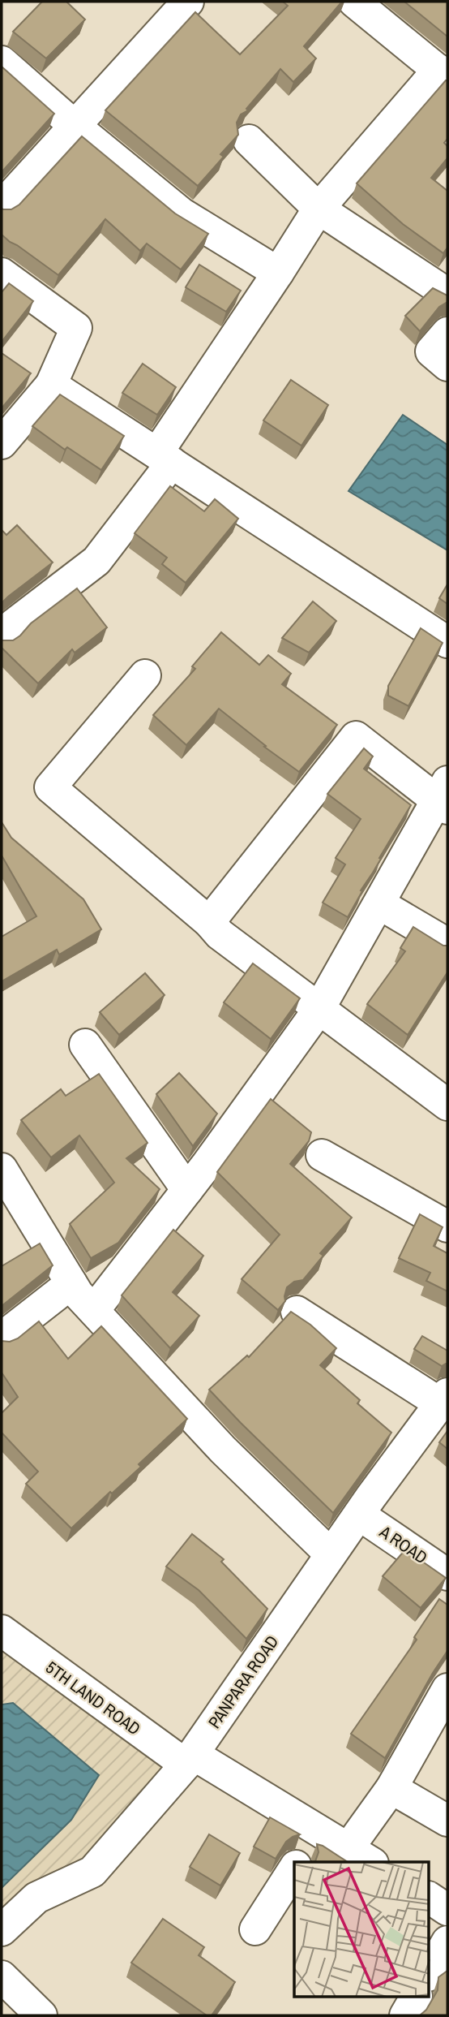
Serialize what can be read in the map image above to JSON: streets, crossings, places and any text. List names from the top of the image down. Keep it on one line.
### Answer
{"streets":{"street":["A ROAD","PANPARA ROAD","5TH LAND ROAD"]},"crossings":[["A ROAD","PANPARA ROAD"],["PANPARA ROAD","5TH LAND ROAD"]]}
